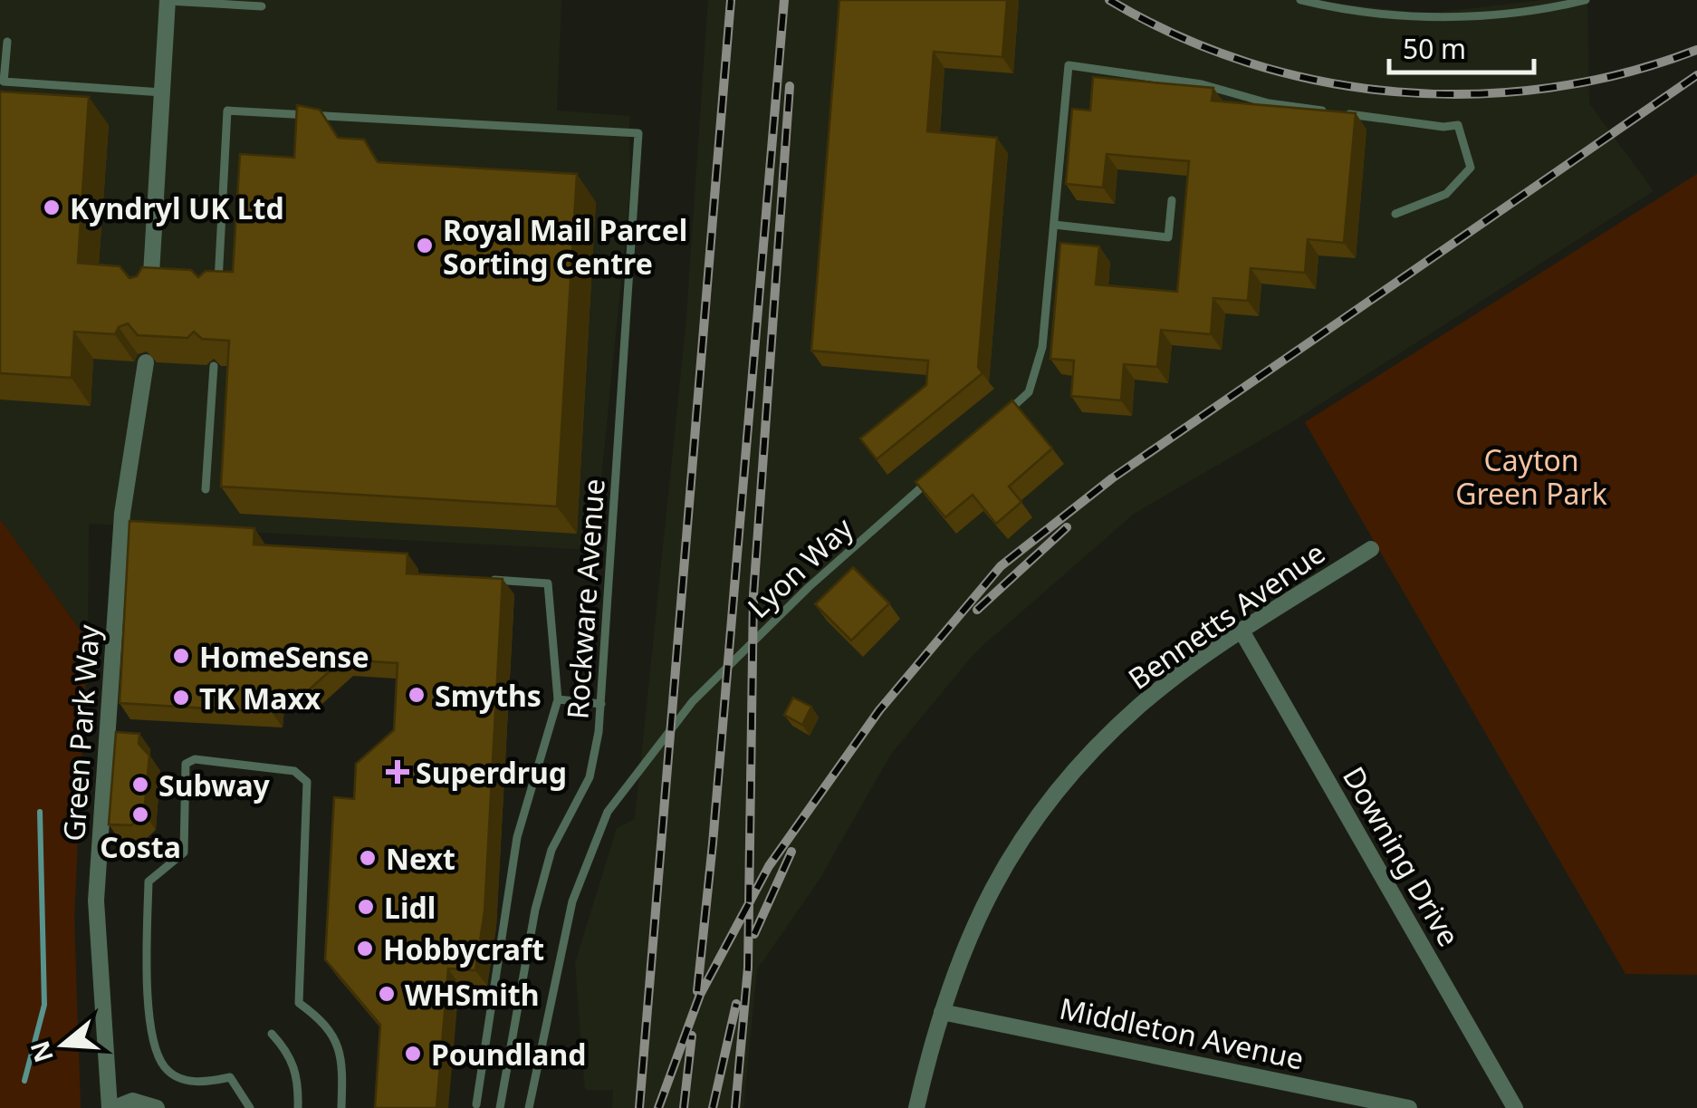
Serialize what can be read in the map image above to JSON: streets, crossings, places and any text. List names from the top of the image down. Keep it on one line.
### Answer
{"streets":{"street":["Bennetts Avenue","Green Park Way","Downing Drive","Middleton Avenue"],"lane":["Lyon Way","Rockware Avenue"]},"crossings":[["Bennetts Avenue","Downing Drive"],["Bennetts Avenue","Middleton Avenue"]],"parks":["Cayton Green Park"],"places":{"other":["Kyndryl UK Ltd","Royal Mail Parcel Sorting Centre","HomeSense","Smyths","TK Maxx","Subway","Costa","Next","Lidl","Hobbycraft","WHSmith","Poundland"],"health":["Superdrug"]},"scale_bar":"50 m","north":"left"}
